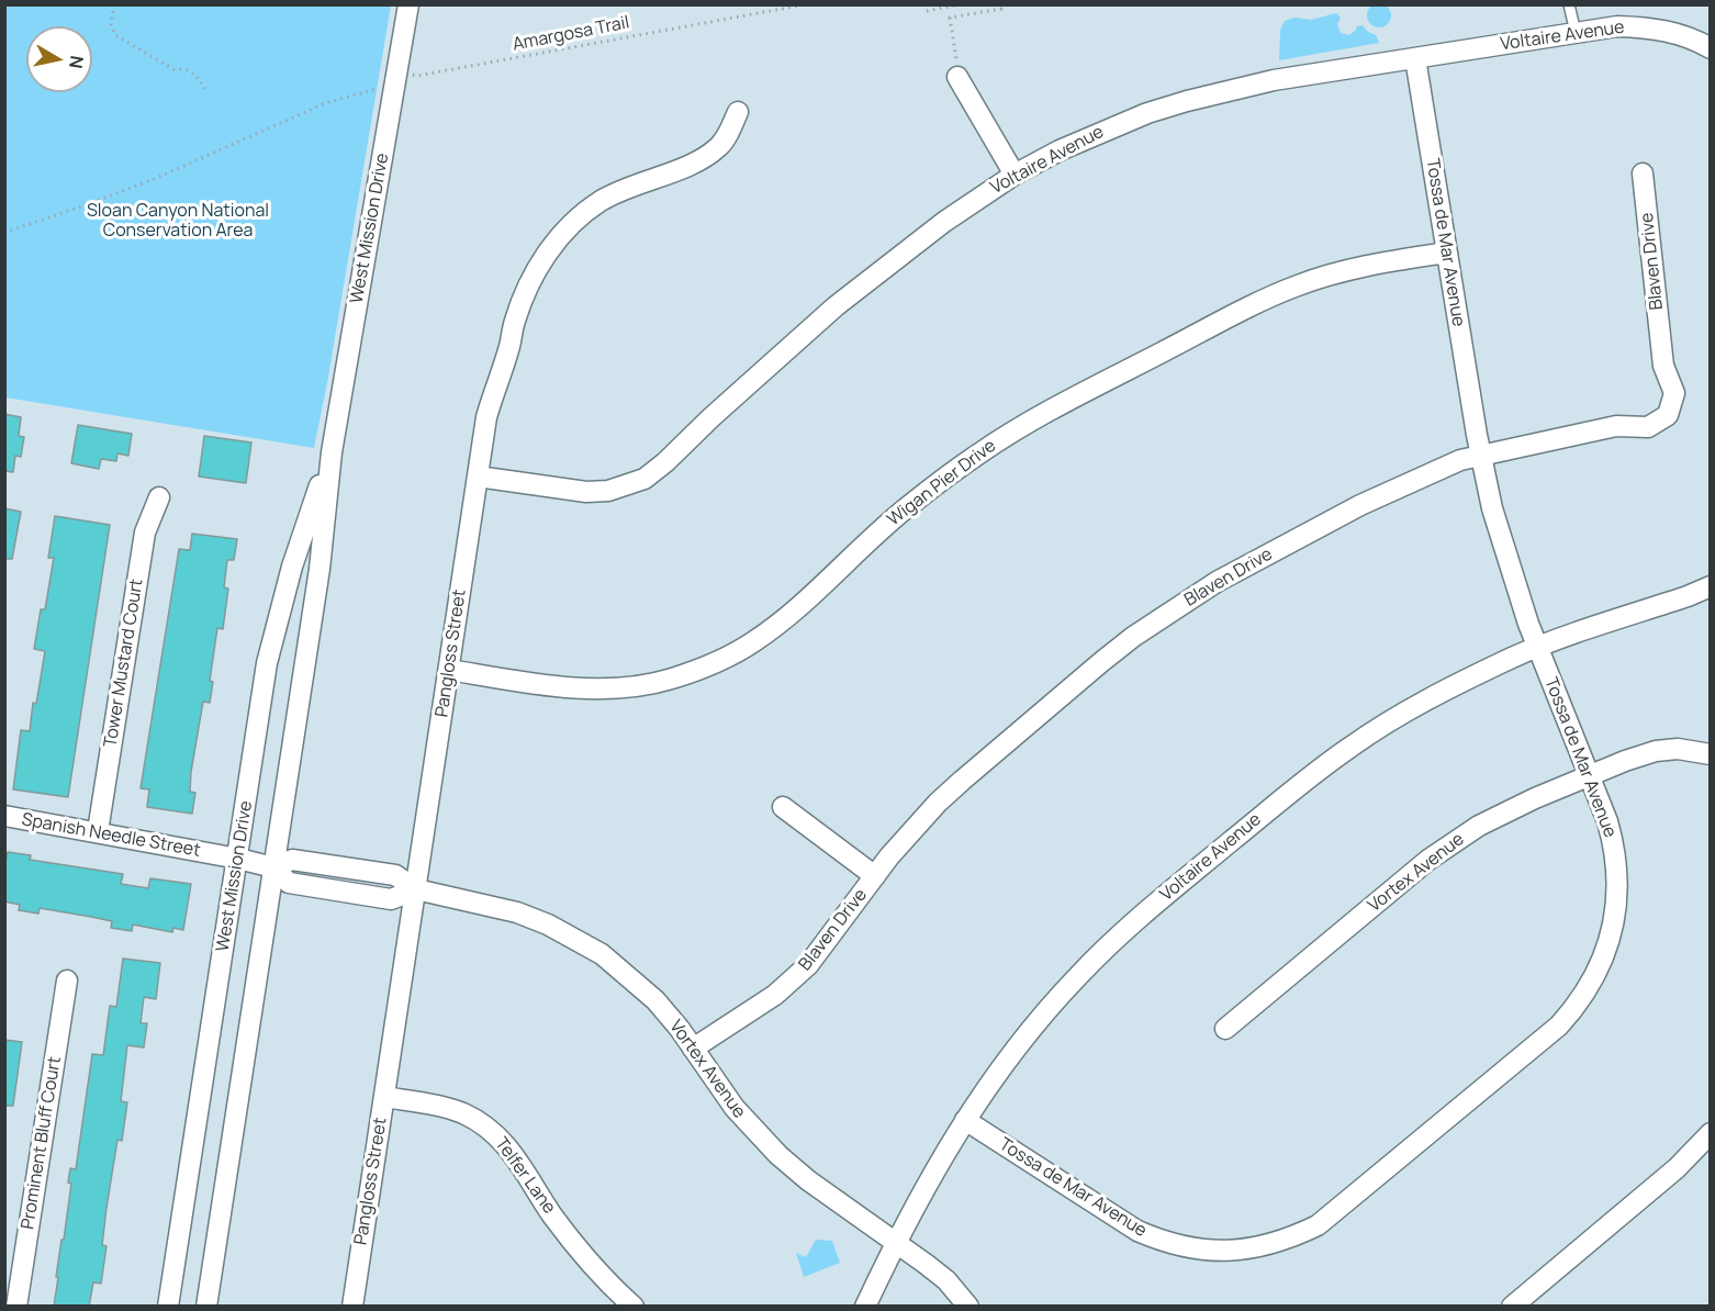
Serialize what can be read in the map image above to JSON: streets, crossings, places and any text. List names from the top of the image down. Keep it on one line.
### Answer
{"streets":{"street":["Voltaire Avenue","West Mission Drive","Tossa de Mar Avenue","Blaven Drive","Wigan Pier Drive","Pangloss Street","Tower Mustard Court","Spanish Needle Street","Vortex Avenue","Prominent Bluff Court","Telfer Lane"],"path":["Amargosa Trail"]},"crossings":[["Voltaire Avenue","Tossa de Mar Avenue"],["Voltaire Avenue","Pangloss Street"],["Voltaire Avenue","Vortex Avenue"],["West Mission Drive","Spanish Needle Street"],["West Mission Drive","Vortex Avenue"],["Tossa de Mar Avenue","Blaven Drive"],["Tossa de Mar Avenue","Wigan Pier Drive"],["Tossa de Mar Avenue","Vortex Avenue"],["Blaven Drive","Vortex Avenue"],["Wigan Pier Drive","Pangloss Street"],["Pangloss Street","Vortex Avenue"],["Pangloss Street","Telfer Lane"],["Tower Mustard Court","Spanish Needle Street"],["Spanish Needle Street","Vortex Avenue"]],"parks":["Sloan Canyon National Conservation Area"],"north":"right"}
